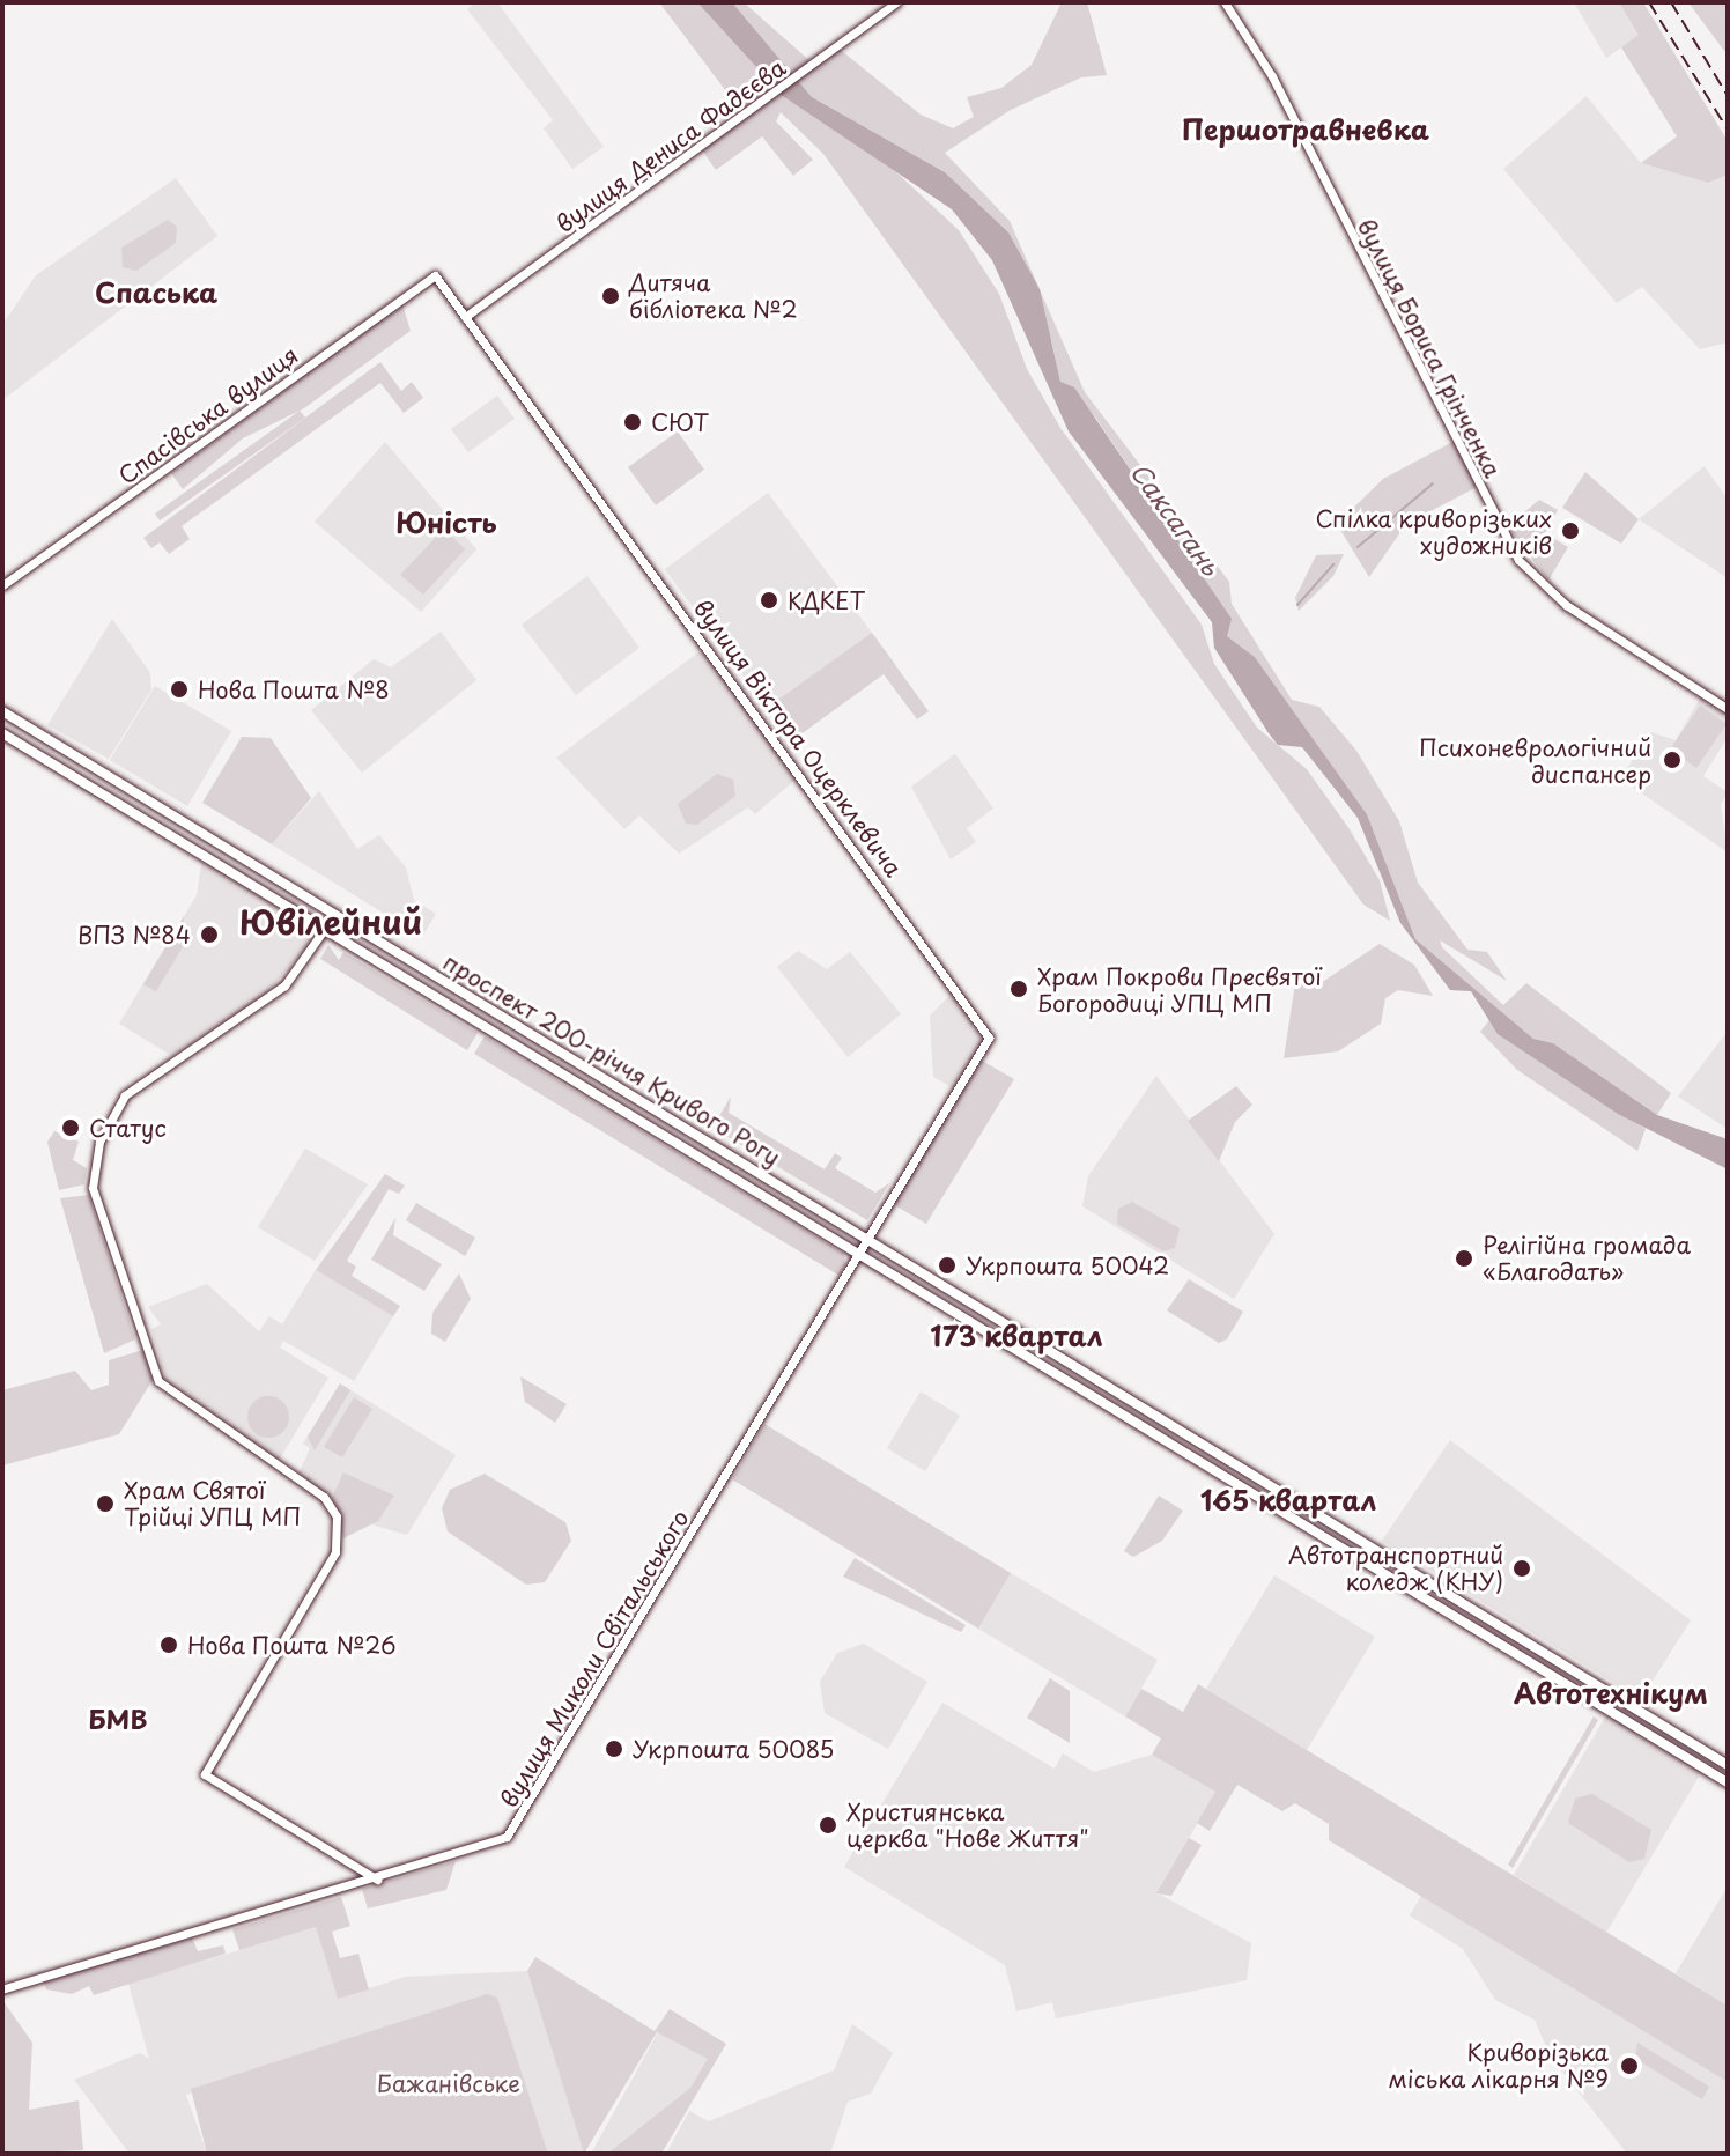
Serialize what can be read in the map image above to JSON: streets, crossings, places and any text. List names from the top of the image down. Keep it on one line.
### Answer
{"streets":{"main road":["проспект 200-річчя Кривого Рогу"],"street":["вулиця Дениса Фадєєва","вулиця Бориса Грінченка","Спасівська вулиця","вулиця Віктора Оцерклевича","вулиця Миколи Світальського"]},"crossings":[["вулиця Дениса Фадєєва","вулиця Віктора Оцерклевича"],["Спасівська вулиця","вулиця Віктора Оцерклевича"],["вулиця Віктора Оцерклевича","проспект 200-річчя Кривого Рогу"],["вулиця Віктора Оцерклевича","вулиця Миколи Світальського"],["проспект 200-річчя Кривого Рогу","вулиця Миколи Світальського"]],"districts":["Першотравневка","Спаська","Юність","Ювілейний","173 квартал","165 квартал","Автотехнікум","БМВ"],"water":["Саксагань"],"parks":["Бажанівське"],"places":["Дитяча бібліотека №2","СЮТ","Спілка криворізьких художників","КДКЕТ","Нова Пошта №8","Психоневрологічний диспансер","ВПЗ №84","Храм Покрови Пресвятої Богородиці УПЦ МП","Статус","Релігійна громада «Благодать»","Укрпошта 50042","Храм Святої Трійці УПЦ МП","Автотранспортний коледж (КНУ)","Нова Пошта №26","Укрпошта 50085","Християнська церква \"Нове Життя\"","Криворізька міська лікарня №9"]}
